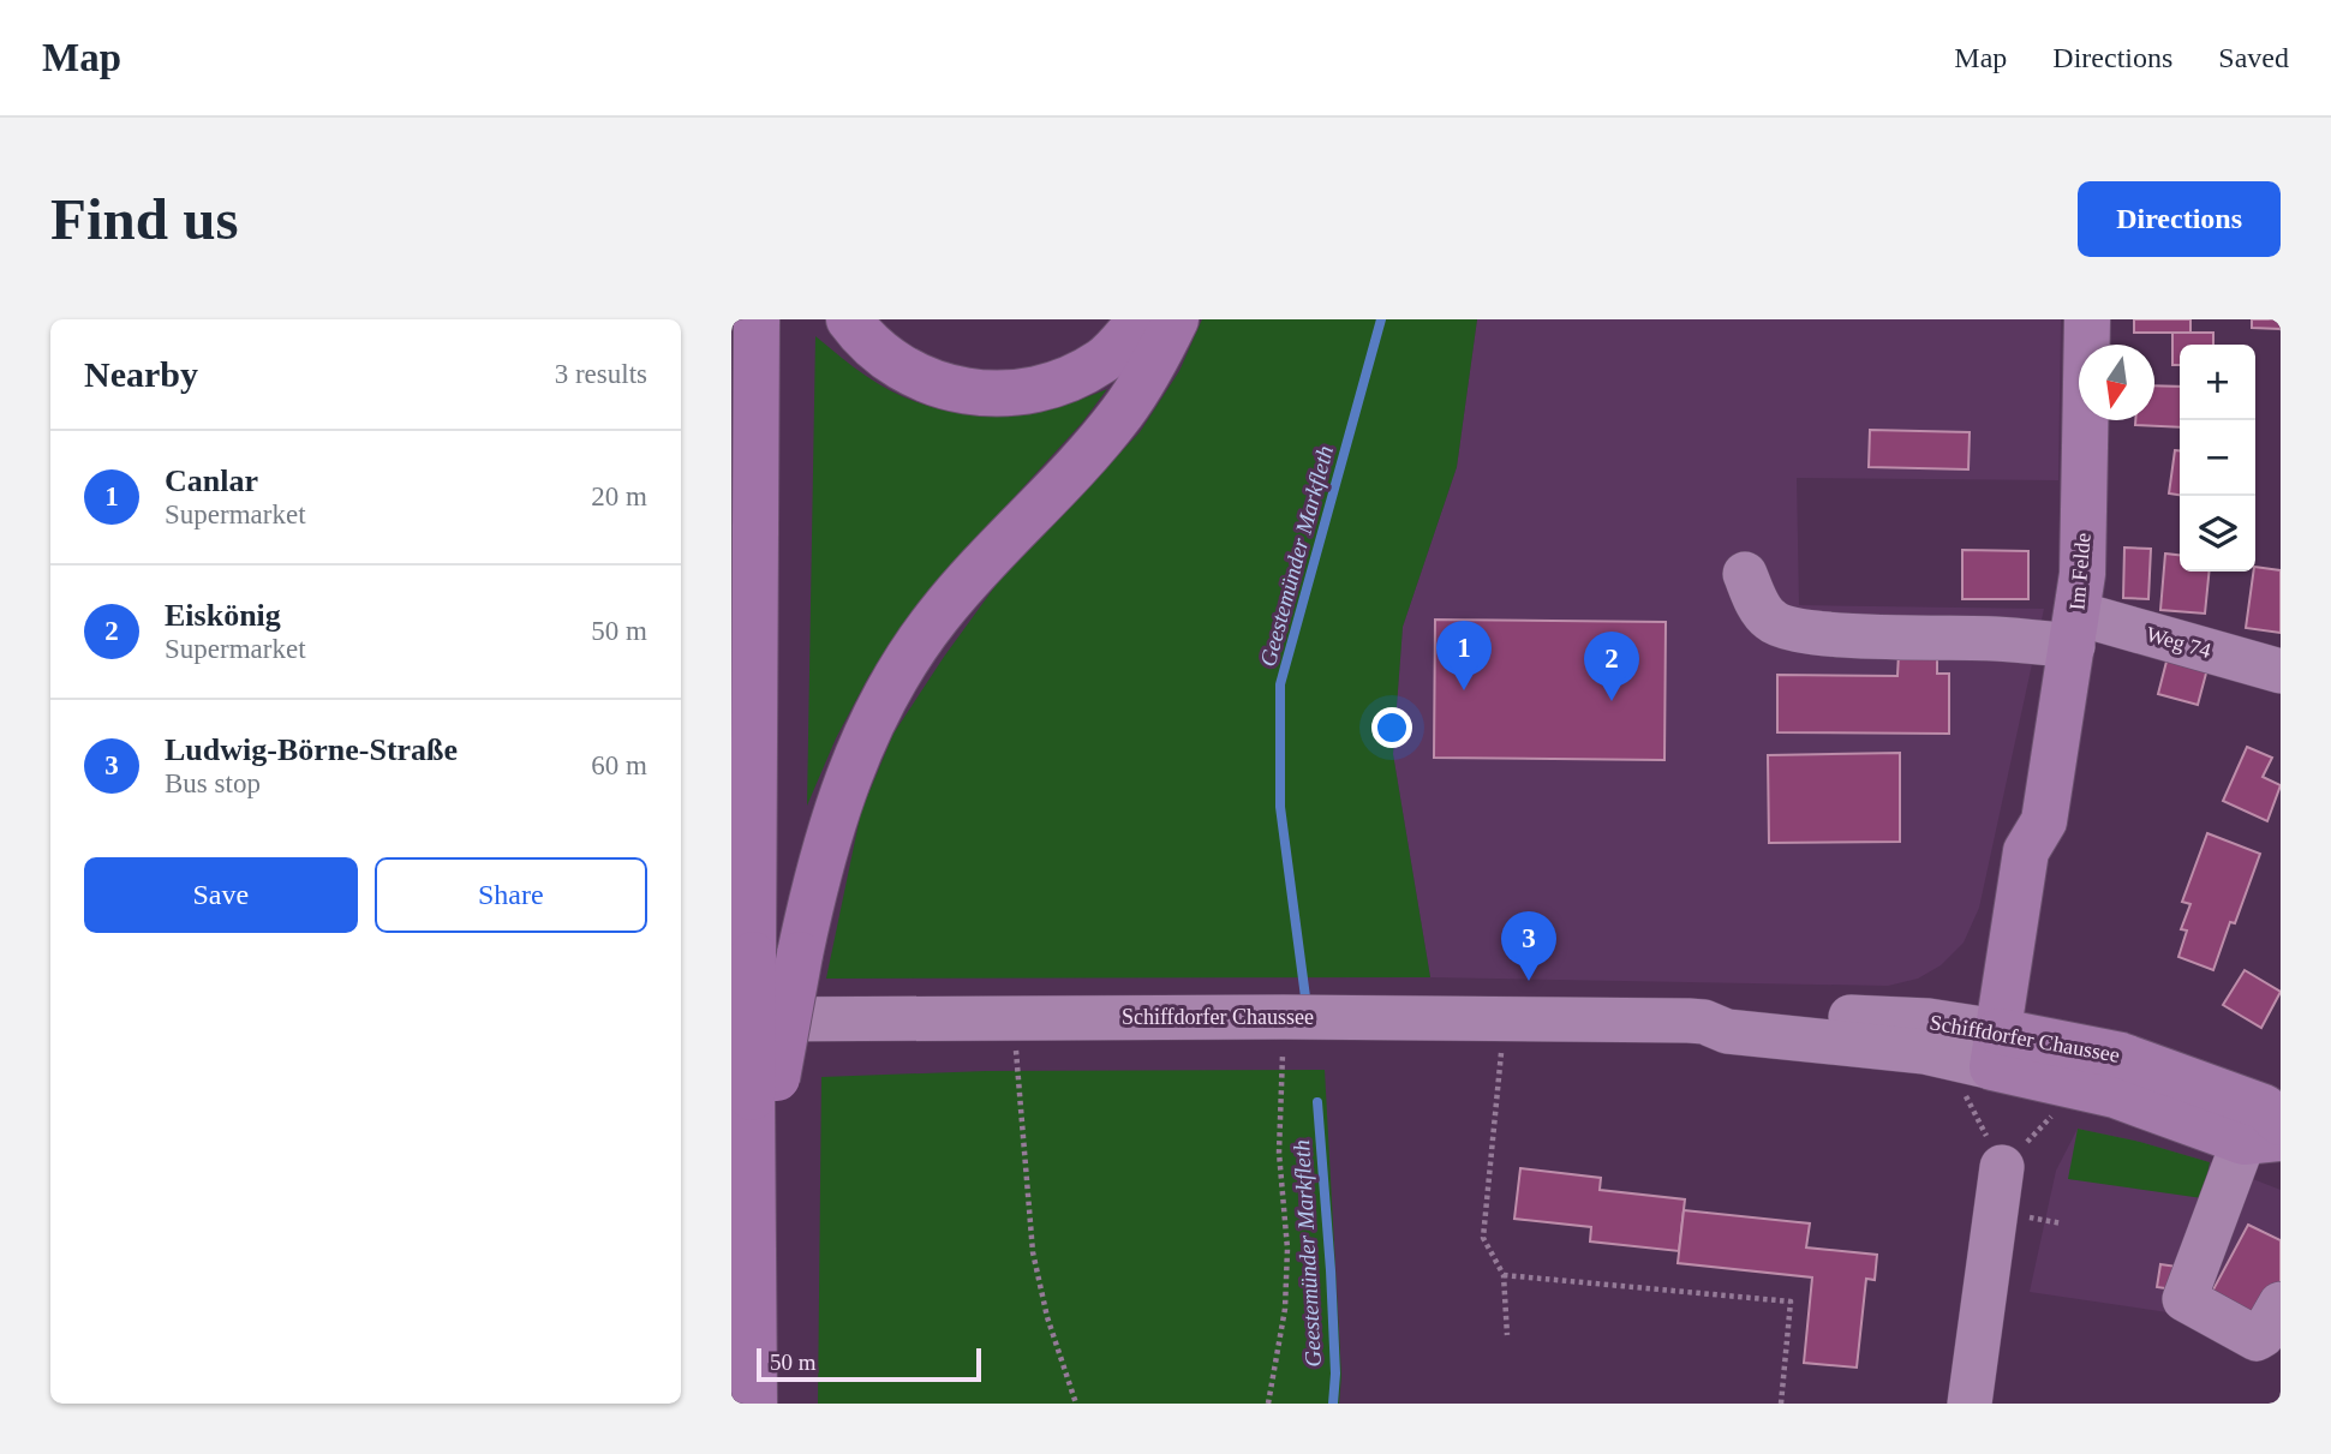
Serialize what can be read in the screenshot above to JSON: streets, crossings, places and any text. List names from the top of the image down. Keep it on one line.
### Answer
{"streets":{"main road":["Im Felde","Schiffdorfer Chaussee"],"street":["Weg 74"]},"crossings":[["Im Felde","Weg 74"],["Im Felde","Schiffdorfer Chaussee"]],"water":["Geestemünder Markfleth"],"scale_bar":"50 m","north":"bottom","page":{"header":"Map","nav":["Map","Directions","Saved"],"buttons":["Directions",["Save","Share"]],"title":"Find us","heading":["Nearby","3 results"],"map_buttons":["+","−"],"list":[{"mark":"1","name":"Canlar","note":"Supermarket","value":"20 m"},{"mark":"2","name":"Eiskönig","note":"Supermarket","value":"50 m"},{"mark":"3","name":"Ludwig-Börne-Straße","note":"Bus stop","value":"60 m"}],"pins":["1","2","3"],"scale":"50 m"}}
